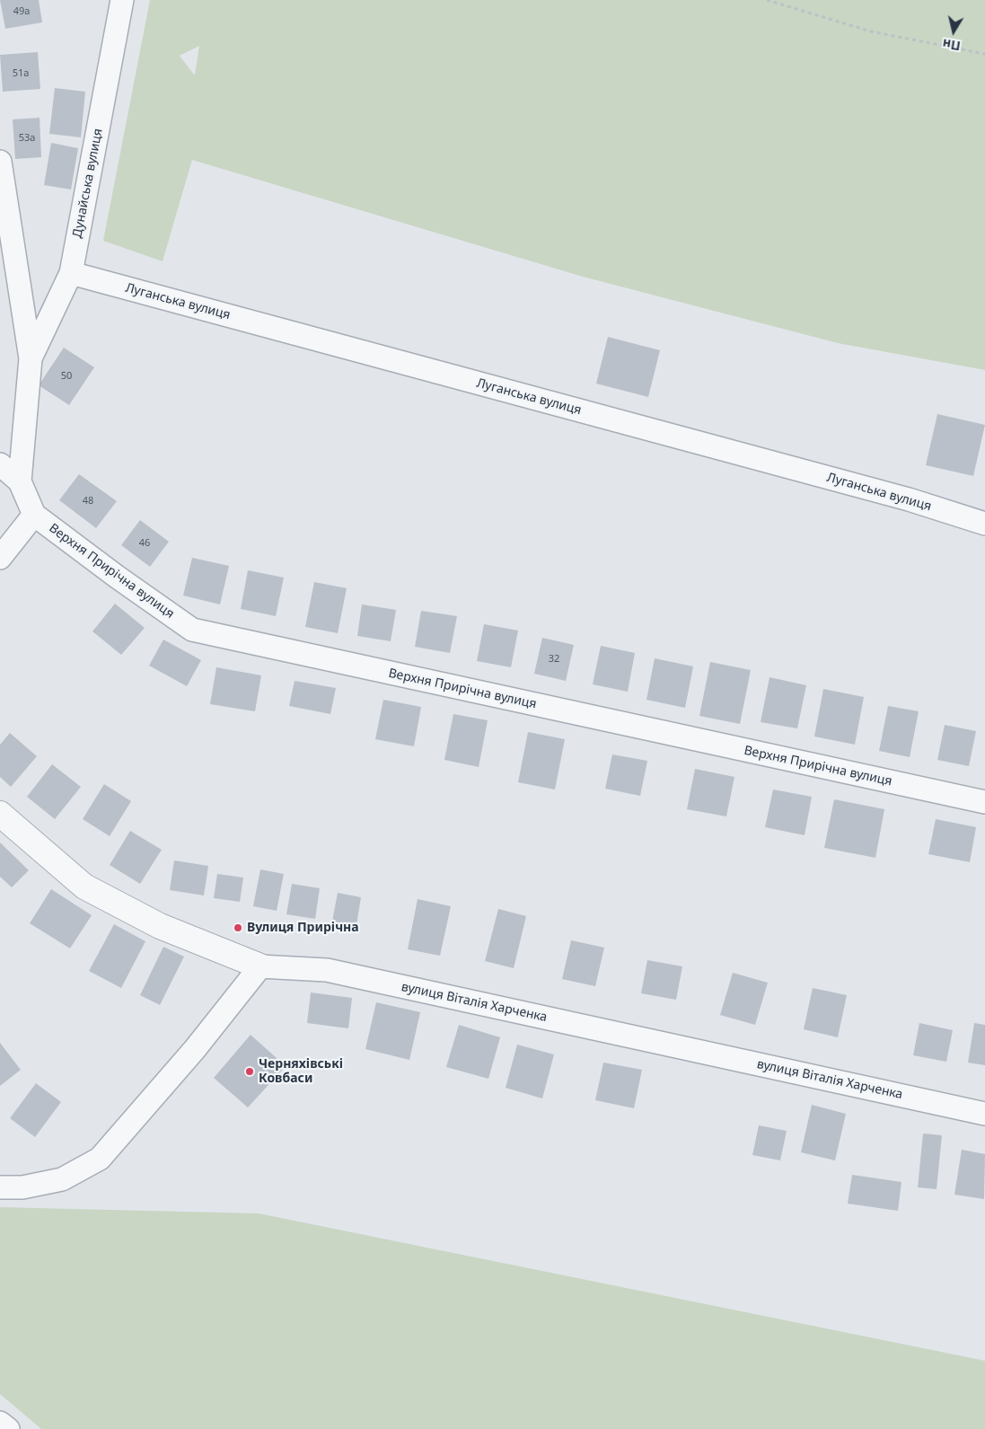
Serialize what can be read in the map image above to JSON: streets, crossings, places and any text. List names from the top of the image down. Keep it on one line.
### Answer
{"streets":{"street":["Дунайська вулиця","Луганська вулиця","Верхня Прирічна вулиця","вулиця Віталія Харченка"]},"crossings":[["Дунайська вулиця","Луганська вулиця"]],"places":["Вулиця Прирічна","Черняхівські Ковбаси"],"house_numbers":["49а","51а","53а","50","48","46","32"],"north":"bottom"}
